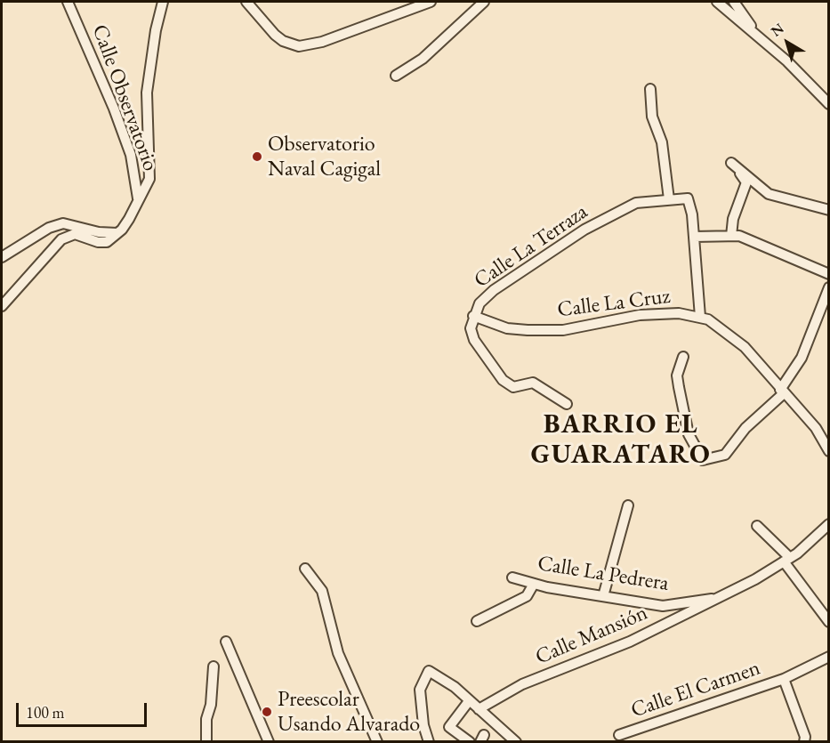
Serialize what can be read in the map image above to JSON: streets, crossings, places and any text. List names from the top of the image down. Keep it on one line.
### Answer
{"streets":{"street":["Calle Observatorio","Calle La Terraza","Calle La Cruz","Calle La Pedrera","Calle Mansión","Calle El Carmen"]},"crossings":[["Calle La Terraza","Calle La Cruz"],["Calle La Pedrera","Calle Mansión"]],"districts":["BARRIO EL GUARATARO"],"places":["Observatorio Naval Cagigal","Preescolar Usando Alvarado"],"scale_bar":"100 m","north":"top left"}
